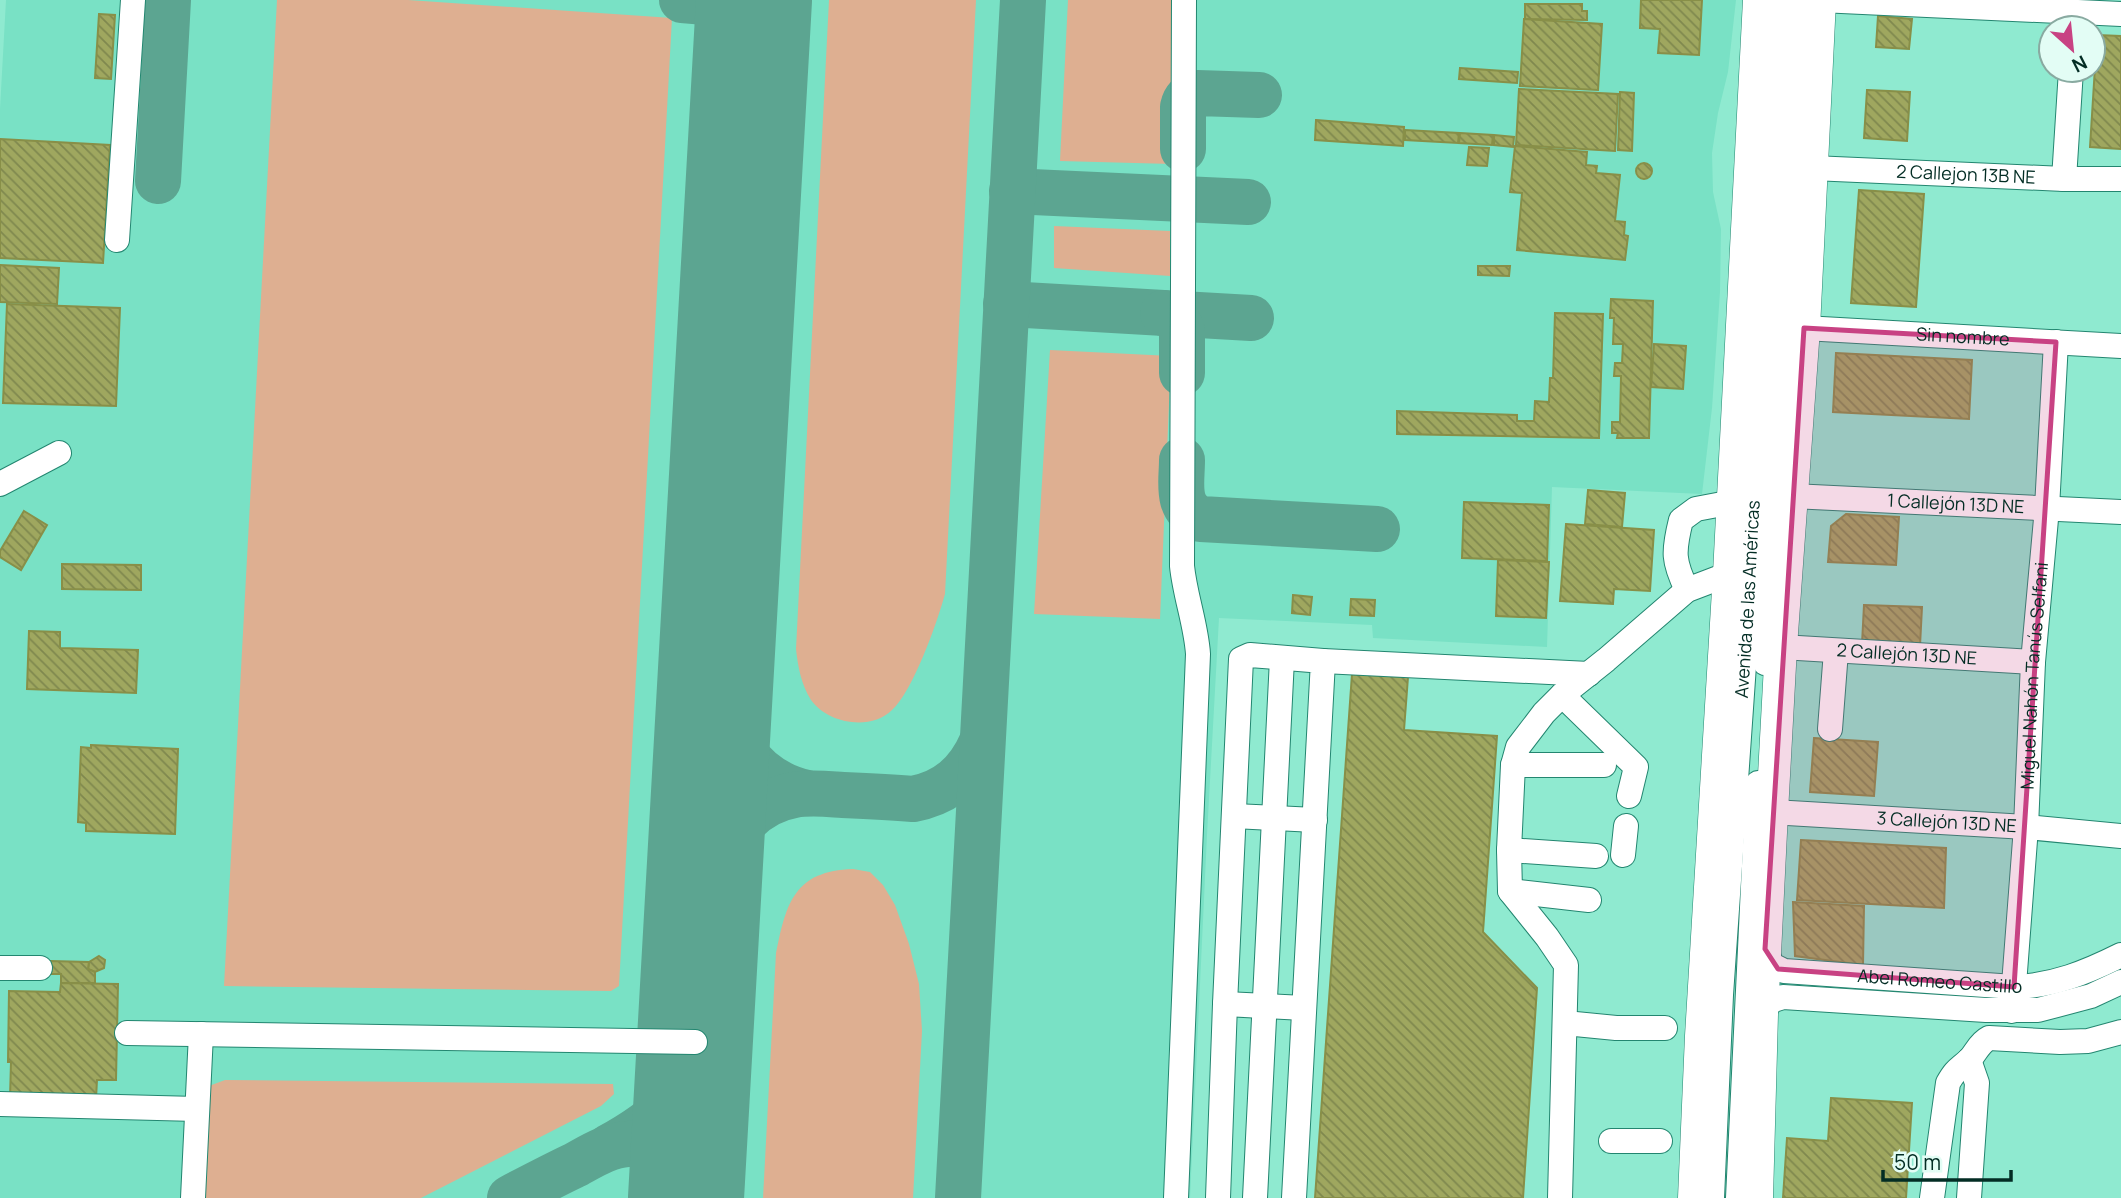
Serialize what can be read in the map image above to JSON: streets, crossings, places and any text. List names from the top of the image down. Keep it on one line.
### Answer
{"streets":{"main road":["Avenida de las Américas"],"street":["2 Callejon 13B NE","Sin nombre","1 Callejón 13D NE","2 Callejón 13D NE","Miguel Nahón Tanús Selfani","3 Callejón 13D NE","Abel Romeo Castillo"]},"crossings":[["2 Callejon 13B NE","Avenida de las Américas"],["Sin nombre","Avenida de las Américas"],["Sin nombre","Miguel Nahón Tanús Selfani"],["1 Callejón 13D NE","Avenida de las Américas"],["1 Callejón 13D NE","Miguel Nahón Tanús Selfani"],["Avenida de las Américas","2 Callejón 13D NE"],["Avenida de las Américas","3 Callejón 13D NE"],["Avenida de las Américas","Abel Romeo Castillo"],["2 Callejón 13D NE","Miguel Nahón Tanús Selfani"],["Miguel Nahón Tanús Selfani","3 Callejón 13D NE"],["Miguel Nahón Tanús Selfani","Abel Romeo Castillo"]],"scale_bar":"50 m","north":"bottom right"}
